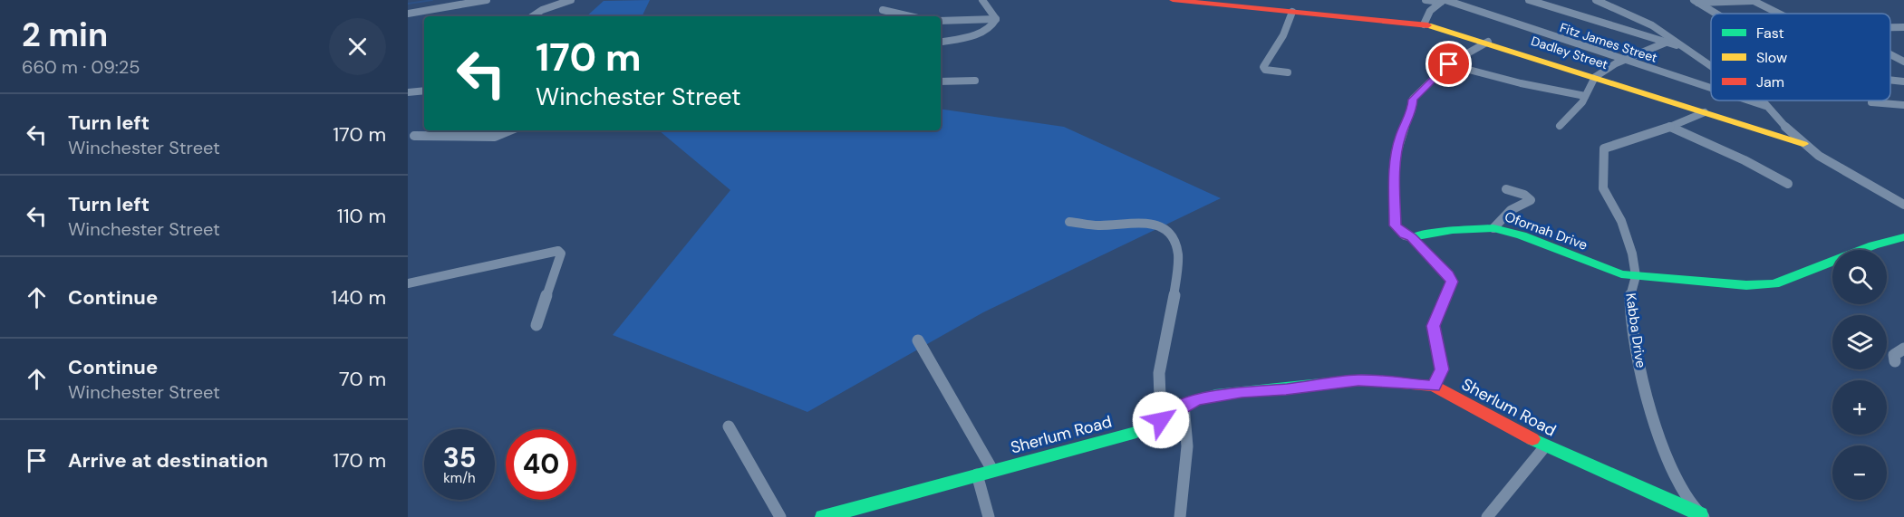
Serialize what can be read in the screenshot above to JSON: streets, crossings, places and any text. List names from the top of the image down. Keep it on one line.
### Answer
{"streets":{"street":["Fitz James Street","Dadley Street","Ofornah Drive","Kabba Drive","Sherlum Road"]},"crossings":[["Dadley Street","Kabba Drive"],["Ofornah Drive","Kabba Drive"],["Kabba Drive","Sherlum Road"]],"legend":["Fast","Slow","Jam"],"page":{"heading":["2 min","660 m · 09:25"],"turn":["170 m","Winchester Street"],"list":[{"name":"Turn left","note":"Winchester Street","value":"170 m"},{"name":"Turn left","note":"Winchester Street","value":"110 m"},{"name":"Continue","value":"140 m"},{"name":"Continue","note":"Winchester Street","value":"70 m"},{"name":"Arrive at destination","value":"170 m"}],"map_buttons":["+","−"],"speed":"35 km/h","limit":"40"}}
